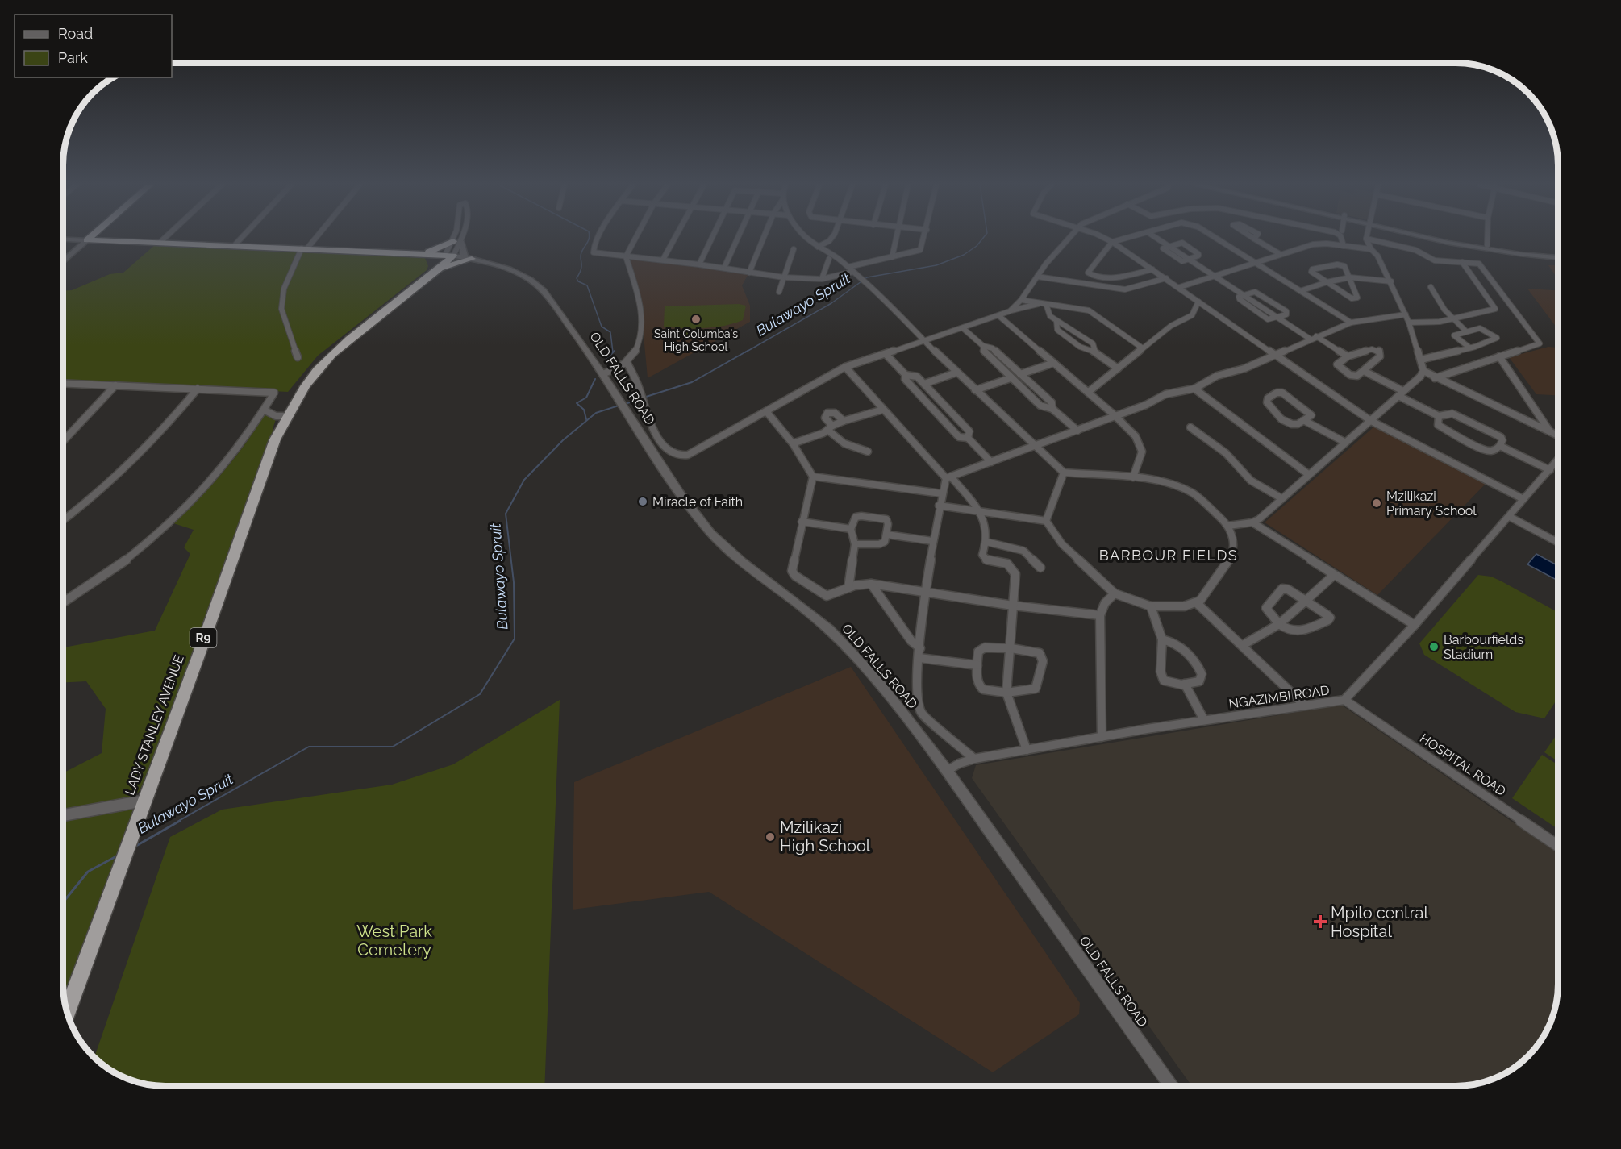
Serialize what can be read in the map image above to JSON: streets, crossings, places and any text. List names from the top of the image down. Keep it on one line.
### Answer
{"streets":{"highway":["R9","LADY STANLEY AVENUE"],"street":["OLD FALLS ROAD","NGAZIMBI ROAD","HOSPITAL ROAD"]},"crossings":[["OLD FALLS ROAD","NGAZIMBI ROAD"],["OLD FALLS ROAD","LADY STANLEY AVENUE"],["NGAZIMBI ROAD","HOSPITAL ROAD"]],"districts":["BARBOUR FIELDS"],"water":["Bulawayo Spruit"],"parks":["West Park Cemetery"],"places":{"other":["Saint Columba's High School","Miracle of Faith","Mzilikazi Primary School","Barbourfields Stadium","Mzilikazi High School"],"health":["Mpilo central Hospital"]},"legend":["Road","Park"]}
